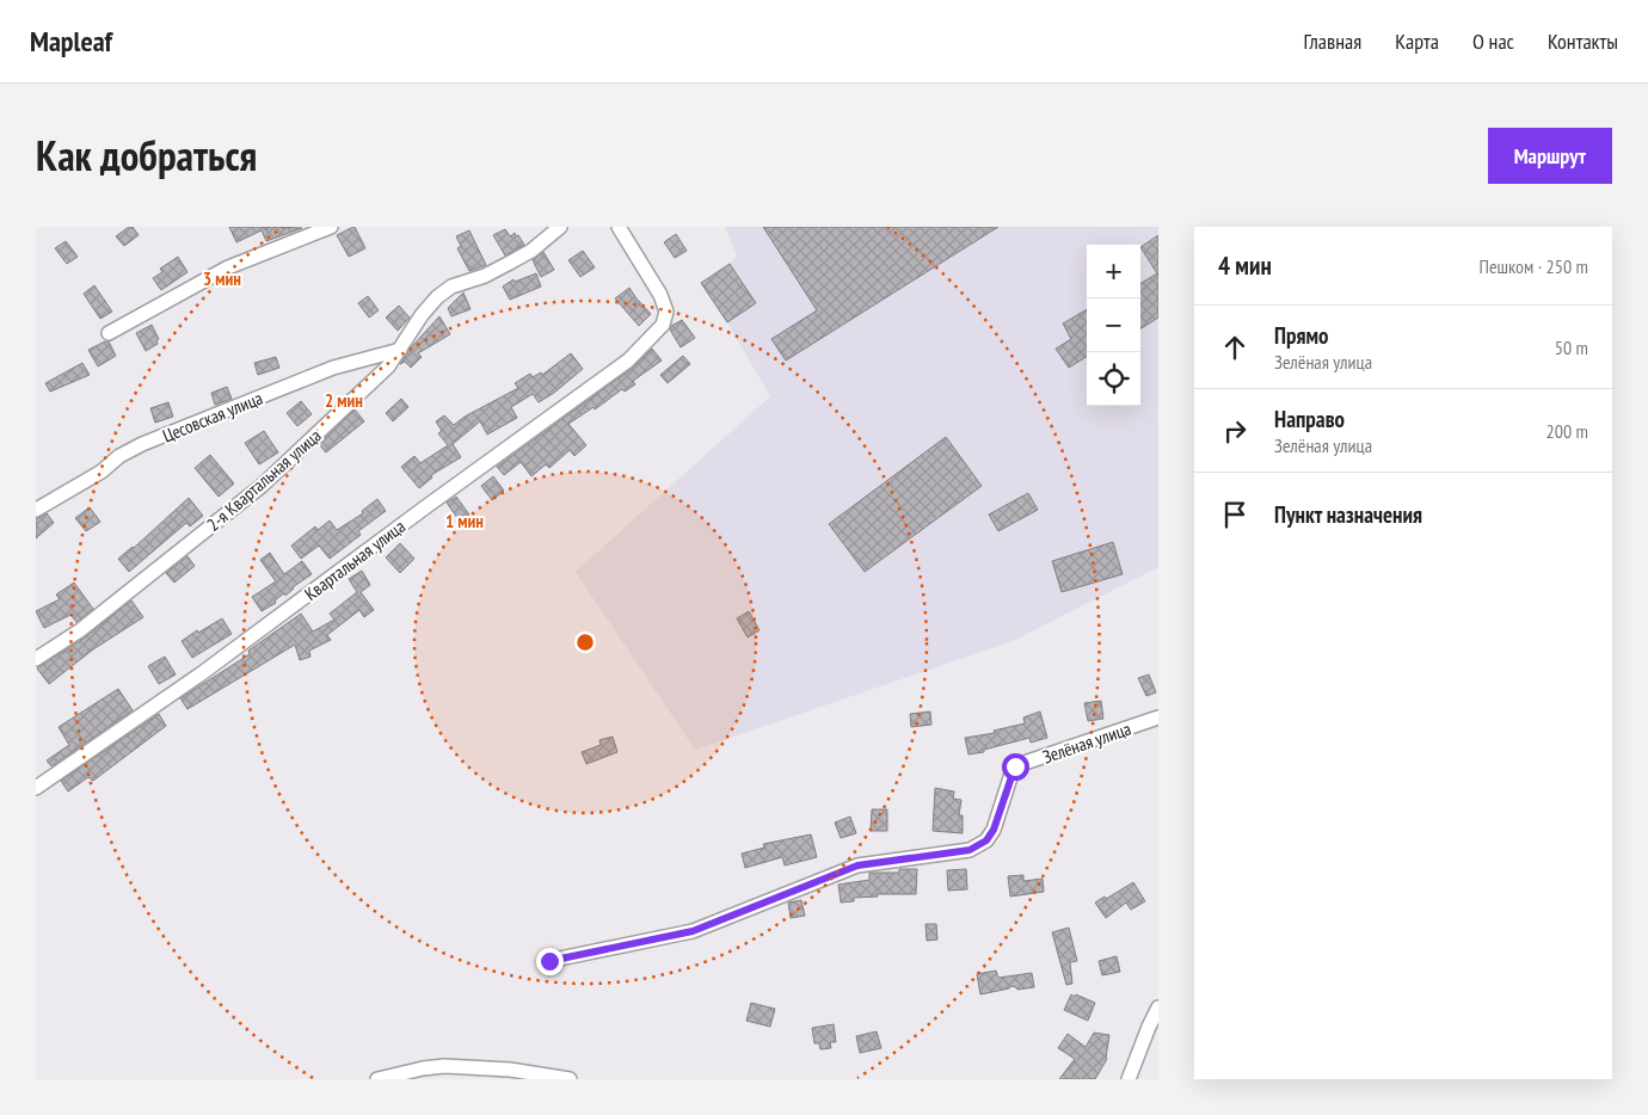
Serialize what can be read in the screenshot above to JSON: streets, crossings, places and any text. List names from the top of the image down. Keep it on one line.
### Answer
{"streets":{"street":["Цесовская улица","2-я Квартальная улица","Квартальная улица","Зелёная улица"]},"crossings":[["Цесовская улица","2-я Квартальная улица"]],"page":{"header":"Mapleaf","nav":["Главная","Карта","О нас","Контакты"],"title":"Как добраться","buttons":"Маршрут","heading":["4 мин","Пешком · 250 m"],"map_buttons":["+","−"],"list":[["Прямо","Зелёная улица","50 m"],["Направо","Зелёная улица","200 m"],"Пункт назначения"]},"rings":["3 мин","2 мин","1 мин"]}
